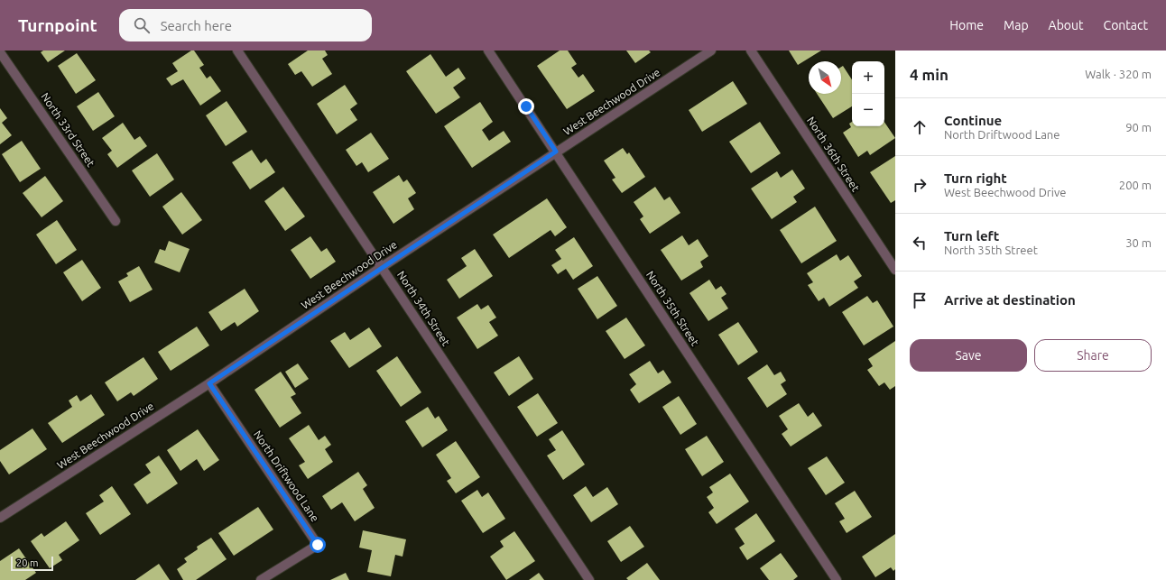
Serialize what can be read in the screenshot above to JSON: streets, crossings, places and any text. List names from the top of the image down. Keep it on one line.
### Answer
{"streets":{"street":["West Beechwood Drive","North 33rd Street","North 36th Street","North 34th Street","North 35th Street","North Driftwood Lane"]},"crossings":[["West Beechwood Drive","North 34th Street"],["West Beechwood Drive","North 35th Street"],["West Beechwood Drive","North Driftwood Lane"]],"scale_bar":"20 m","north":"bottom right","page":{"header":"Turnpoint","search":"Search here","nav":["Home","Map","About","Contact"],"heading":["4 min","Walk · 320 m"],"map_buttons":["+","−"],"list":[["Continue","North Driftwood Lane","90 m"],["Turn right","West Beechwood Drive","200 m"],["Turn left","North 35th Street","30 m"],"Arrive at destination"],"buttons":["Save","Share"],"scale":"20 m"}}
